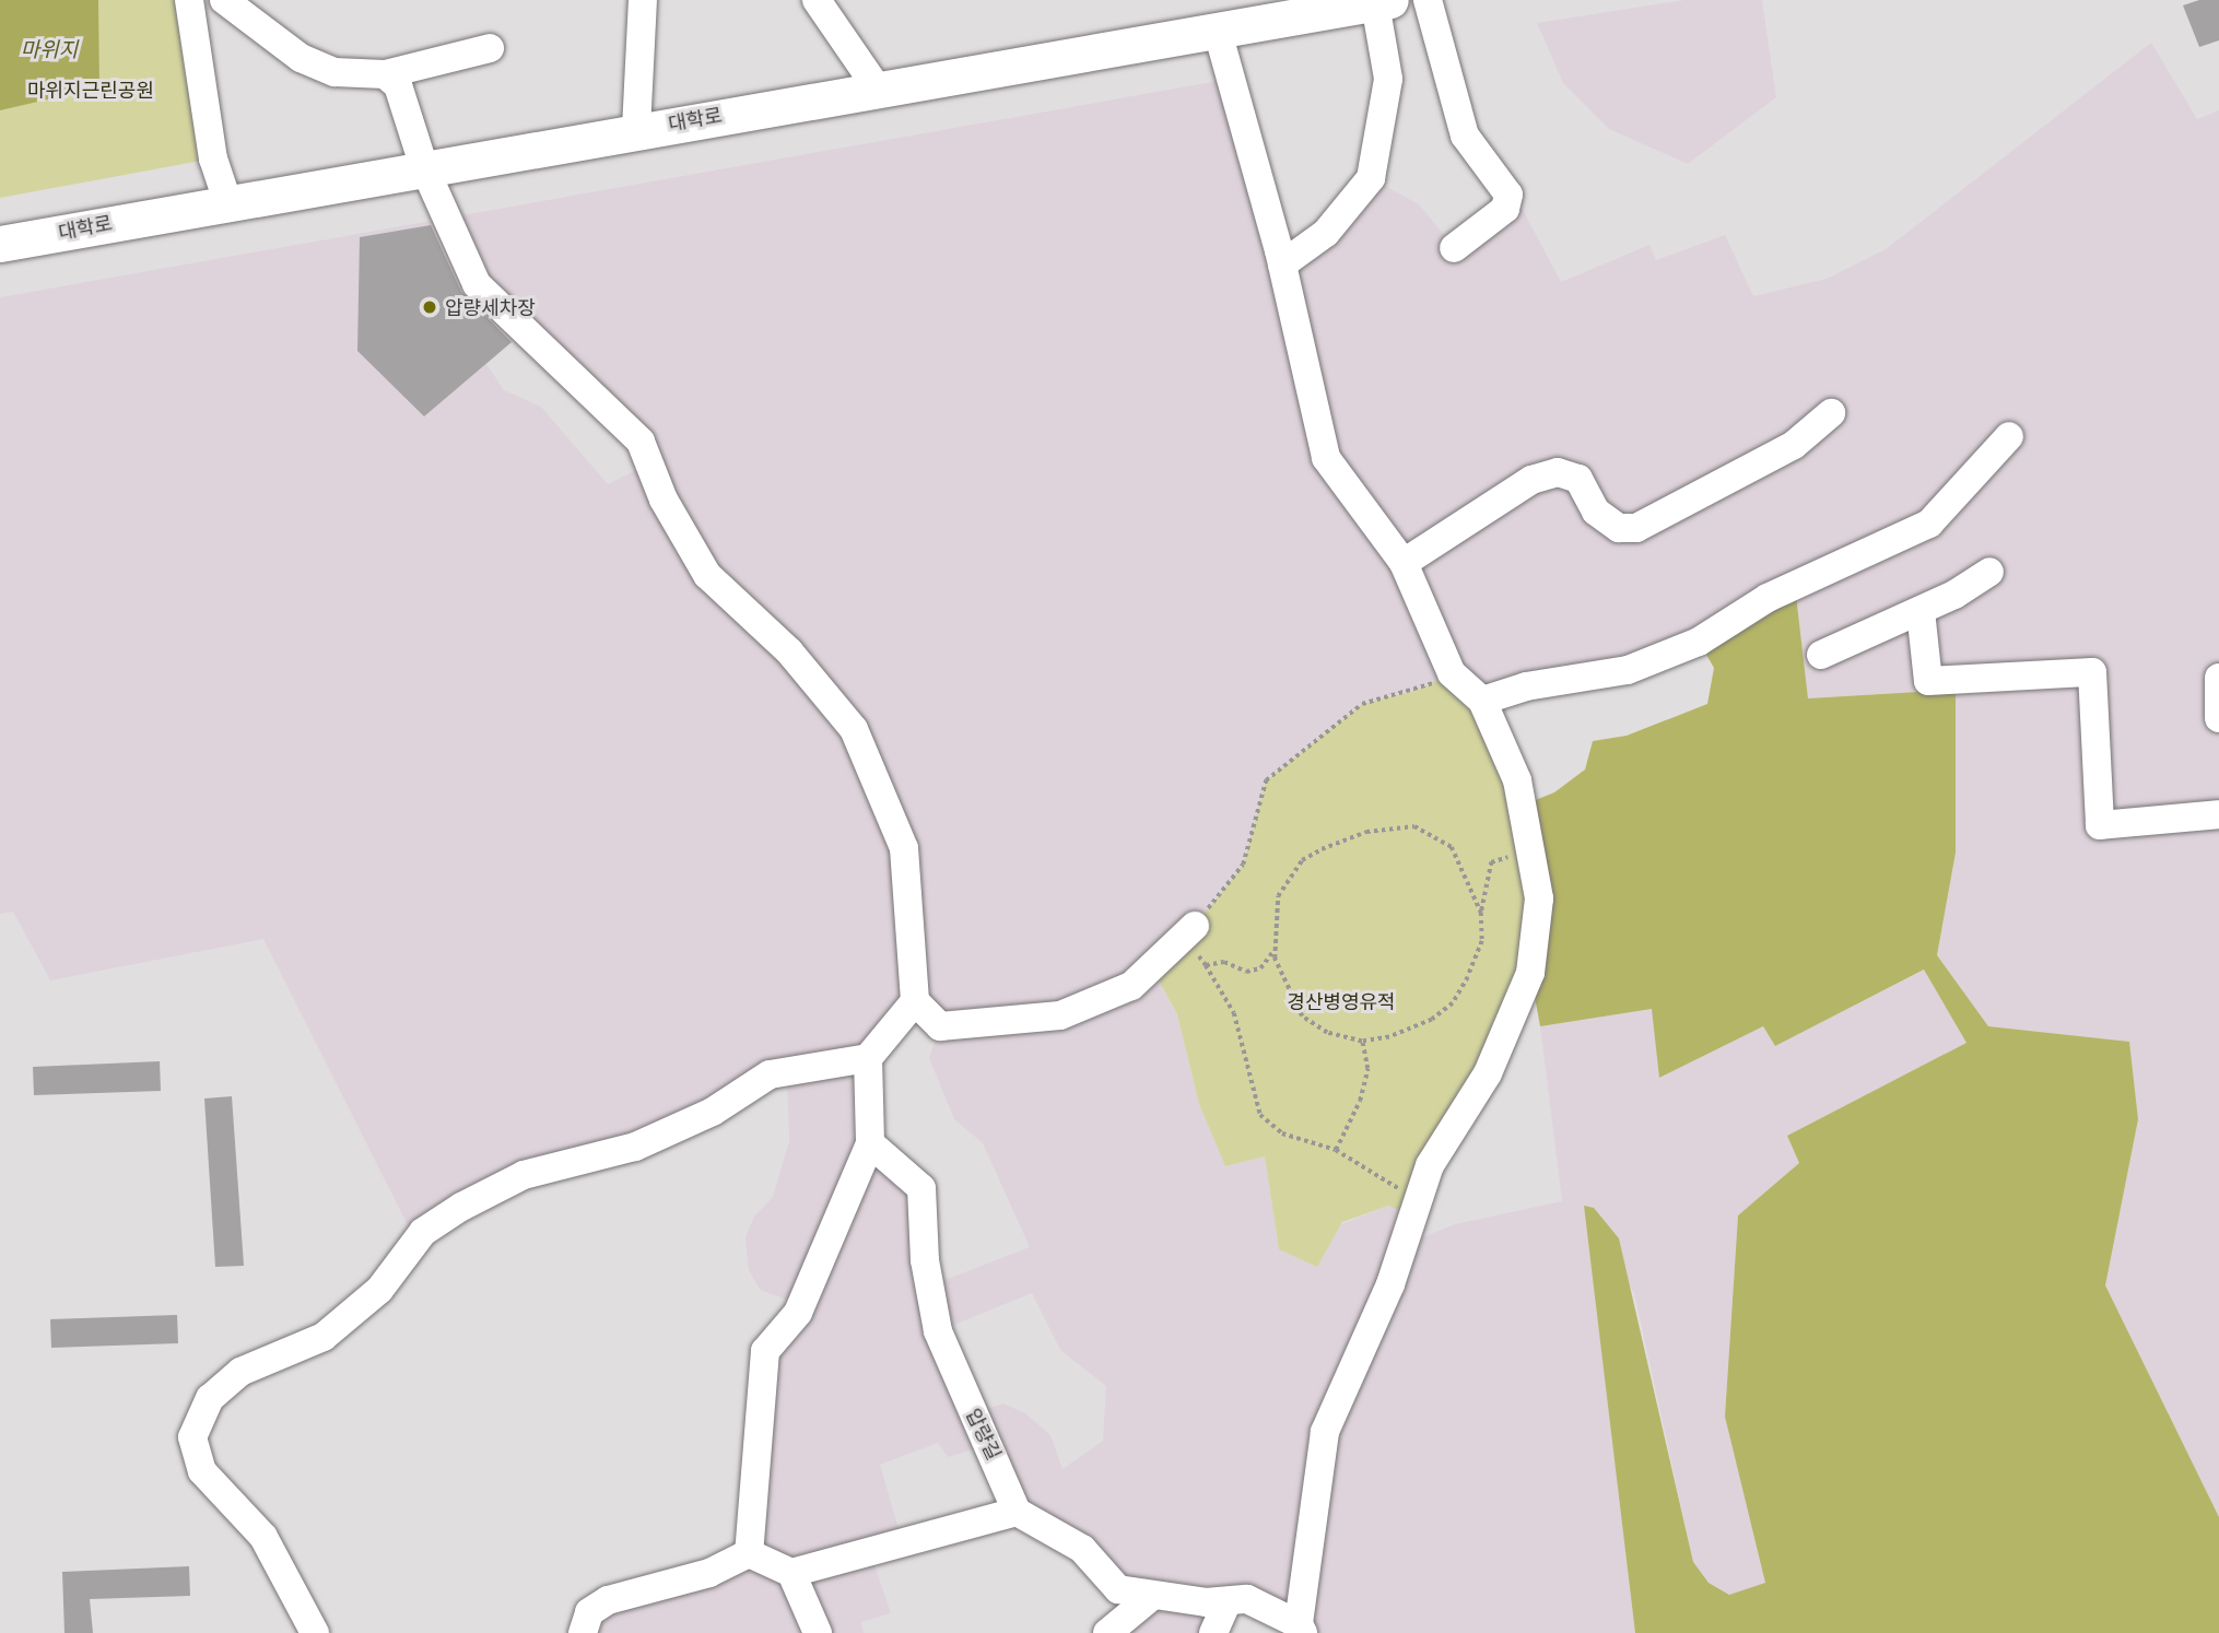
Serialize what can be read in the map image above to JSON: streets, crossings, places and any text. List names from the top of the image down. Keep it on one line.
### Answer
{"streets":{"main road":["대학로"],"street":["압량길"]},"water":["마위지"],"parks":["마위지근린공원","경산병영유적"],"places":["압량세차장"]}
